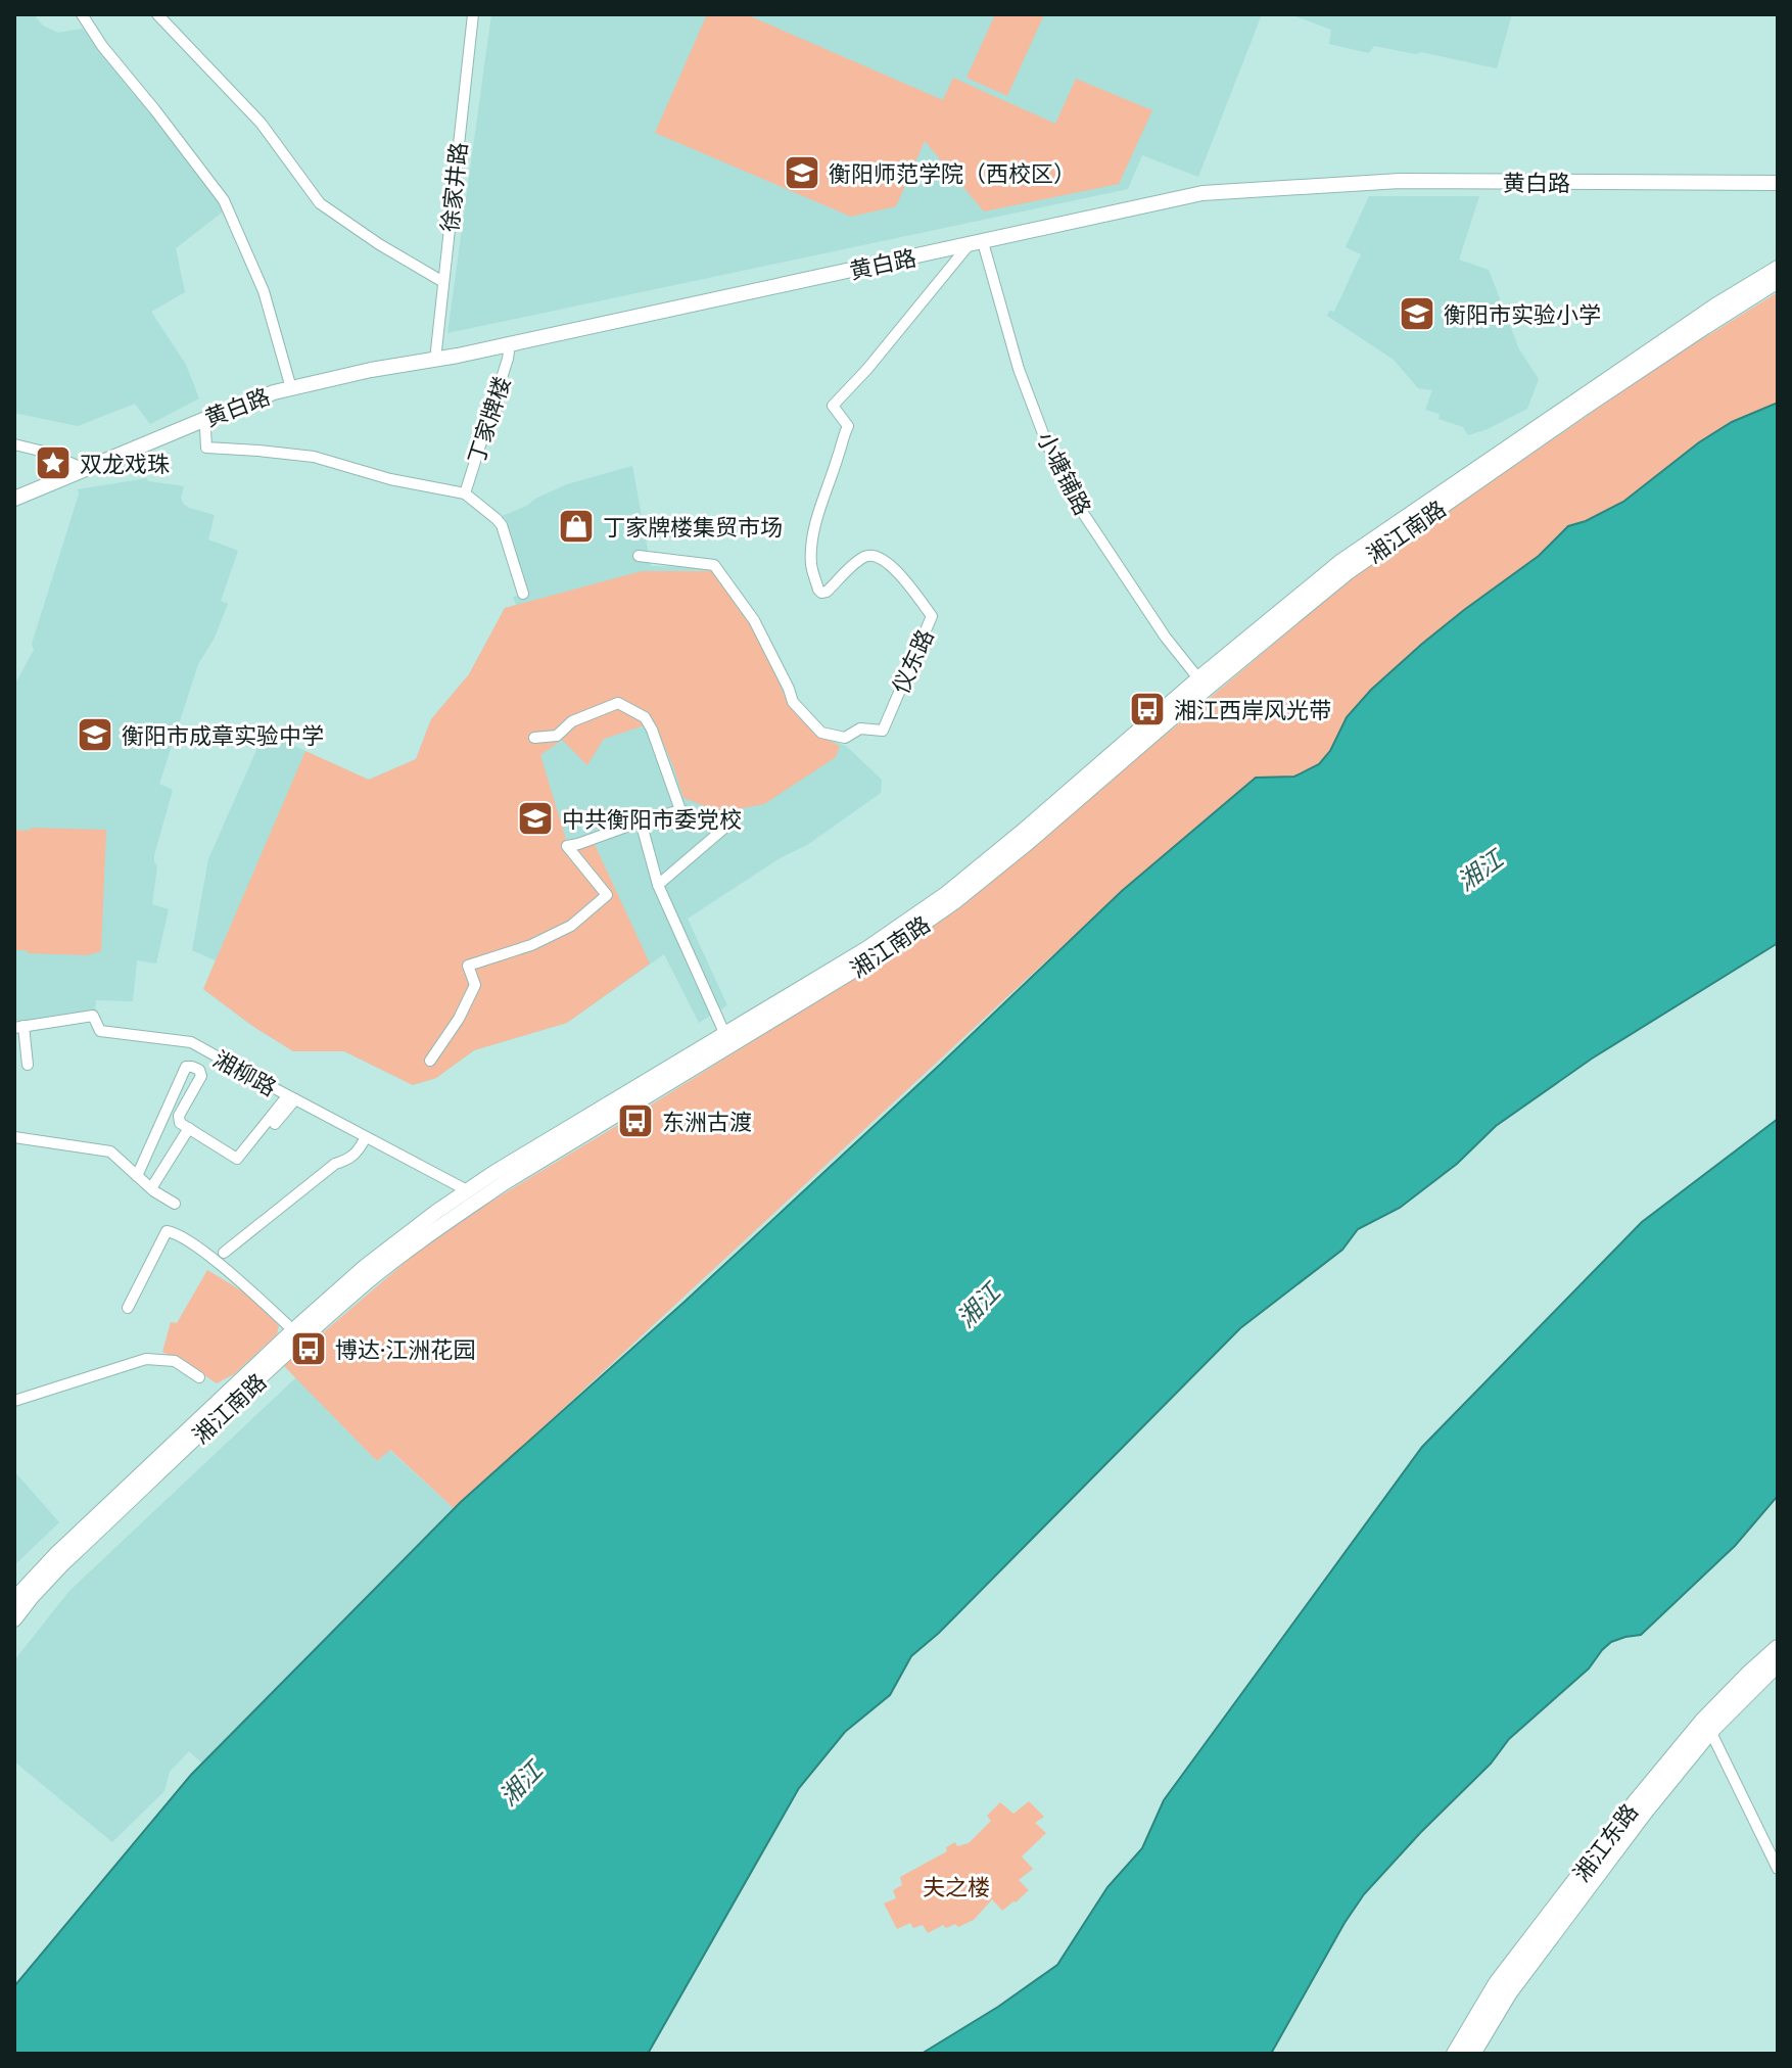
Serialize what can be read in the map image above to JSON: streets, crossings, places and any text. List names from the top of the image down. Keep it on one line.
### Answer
{"streets":{"main road":["黄白路","湘江南路","湘江东路"],"street":["徐家井路","丁家牌楼","小塘铺路","仪东路","湘柳路"]},"crossings":[["黄白路","徐家井路"],["黄白路","丁家牌楼"],["黄白路","小塘铺路"],["黄白路","仪东路"],["小塘铺路","湘江南路"],["小塘铺路","仪东路"],["湘江南路","湘柳路"]],"water":["湘江"],"parks":["夫之楼"],"places":{"school or university":["衡阳师范学院（西校区）","衡阳市实验小学","衡阳市成章实验中学","中共衡阳市委党校"],"place":["双龙戏珠"],"shop":["丁家牌楼集贸市场"],"bus stop":["湘江西岸风光带","东洲古渡","博达·江洲花园"]}}
